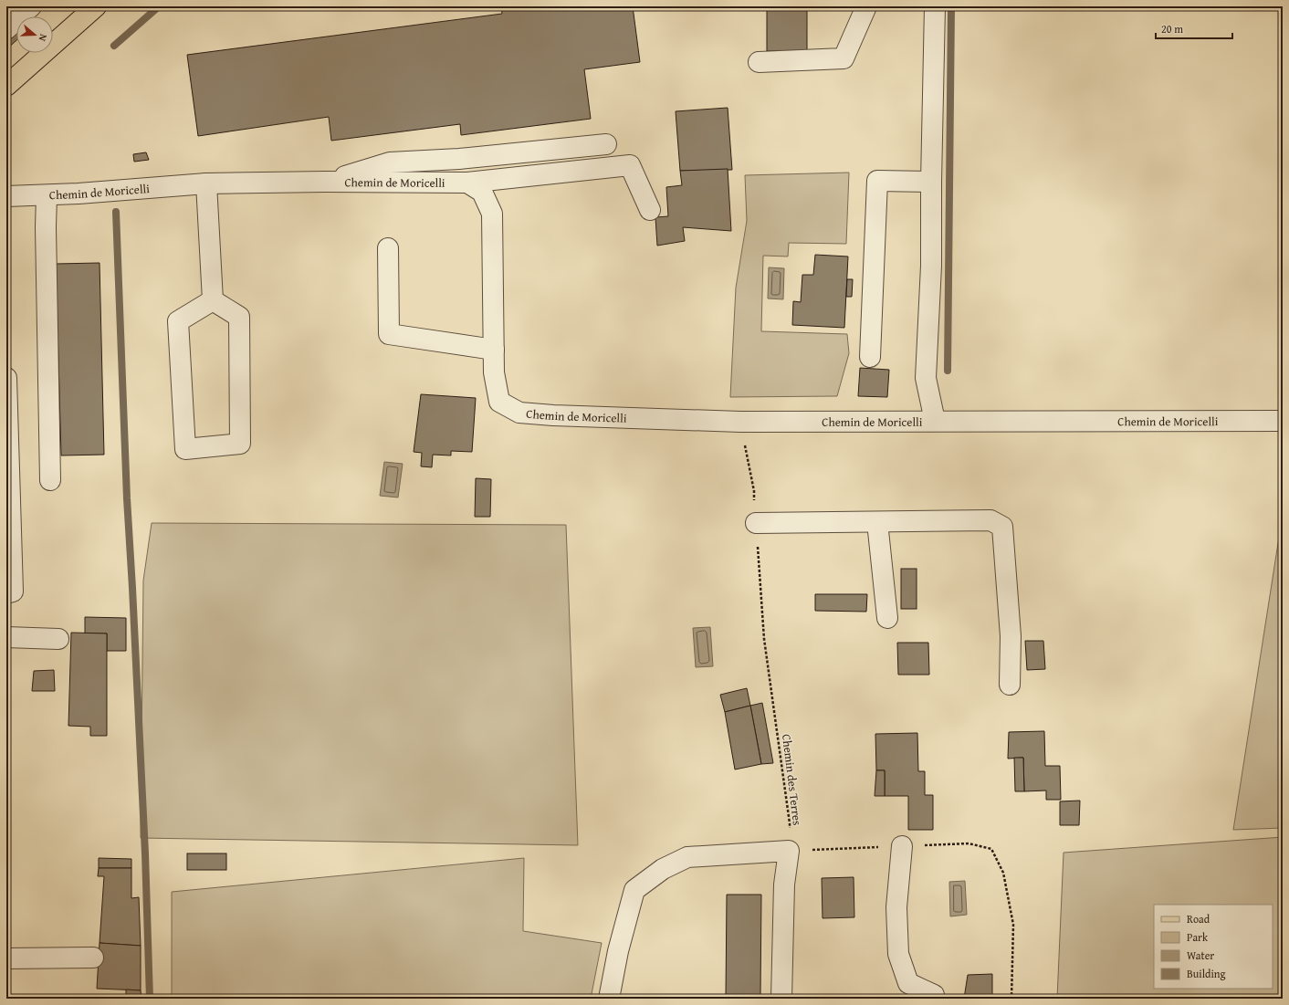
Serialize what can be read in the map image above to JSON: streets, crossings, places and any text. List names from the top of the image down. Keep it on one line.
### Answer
{"streets":{"street":["Chemin de Moricelli"],"path":["Chemin des Terres"]},"crossings":[["Chemin de Moricelli","Chemin des Terres"]],"legend":["Road","Park","Water","Building"],"scale_bar":"20 m","north":"right"}
